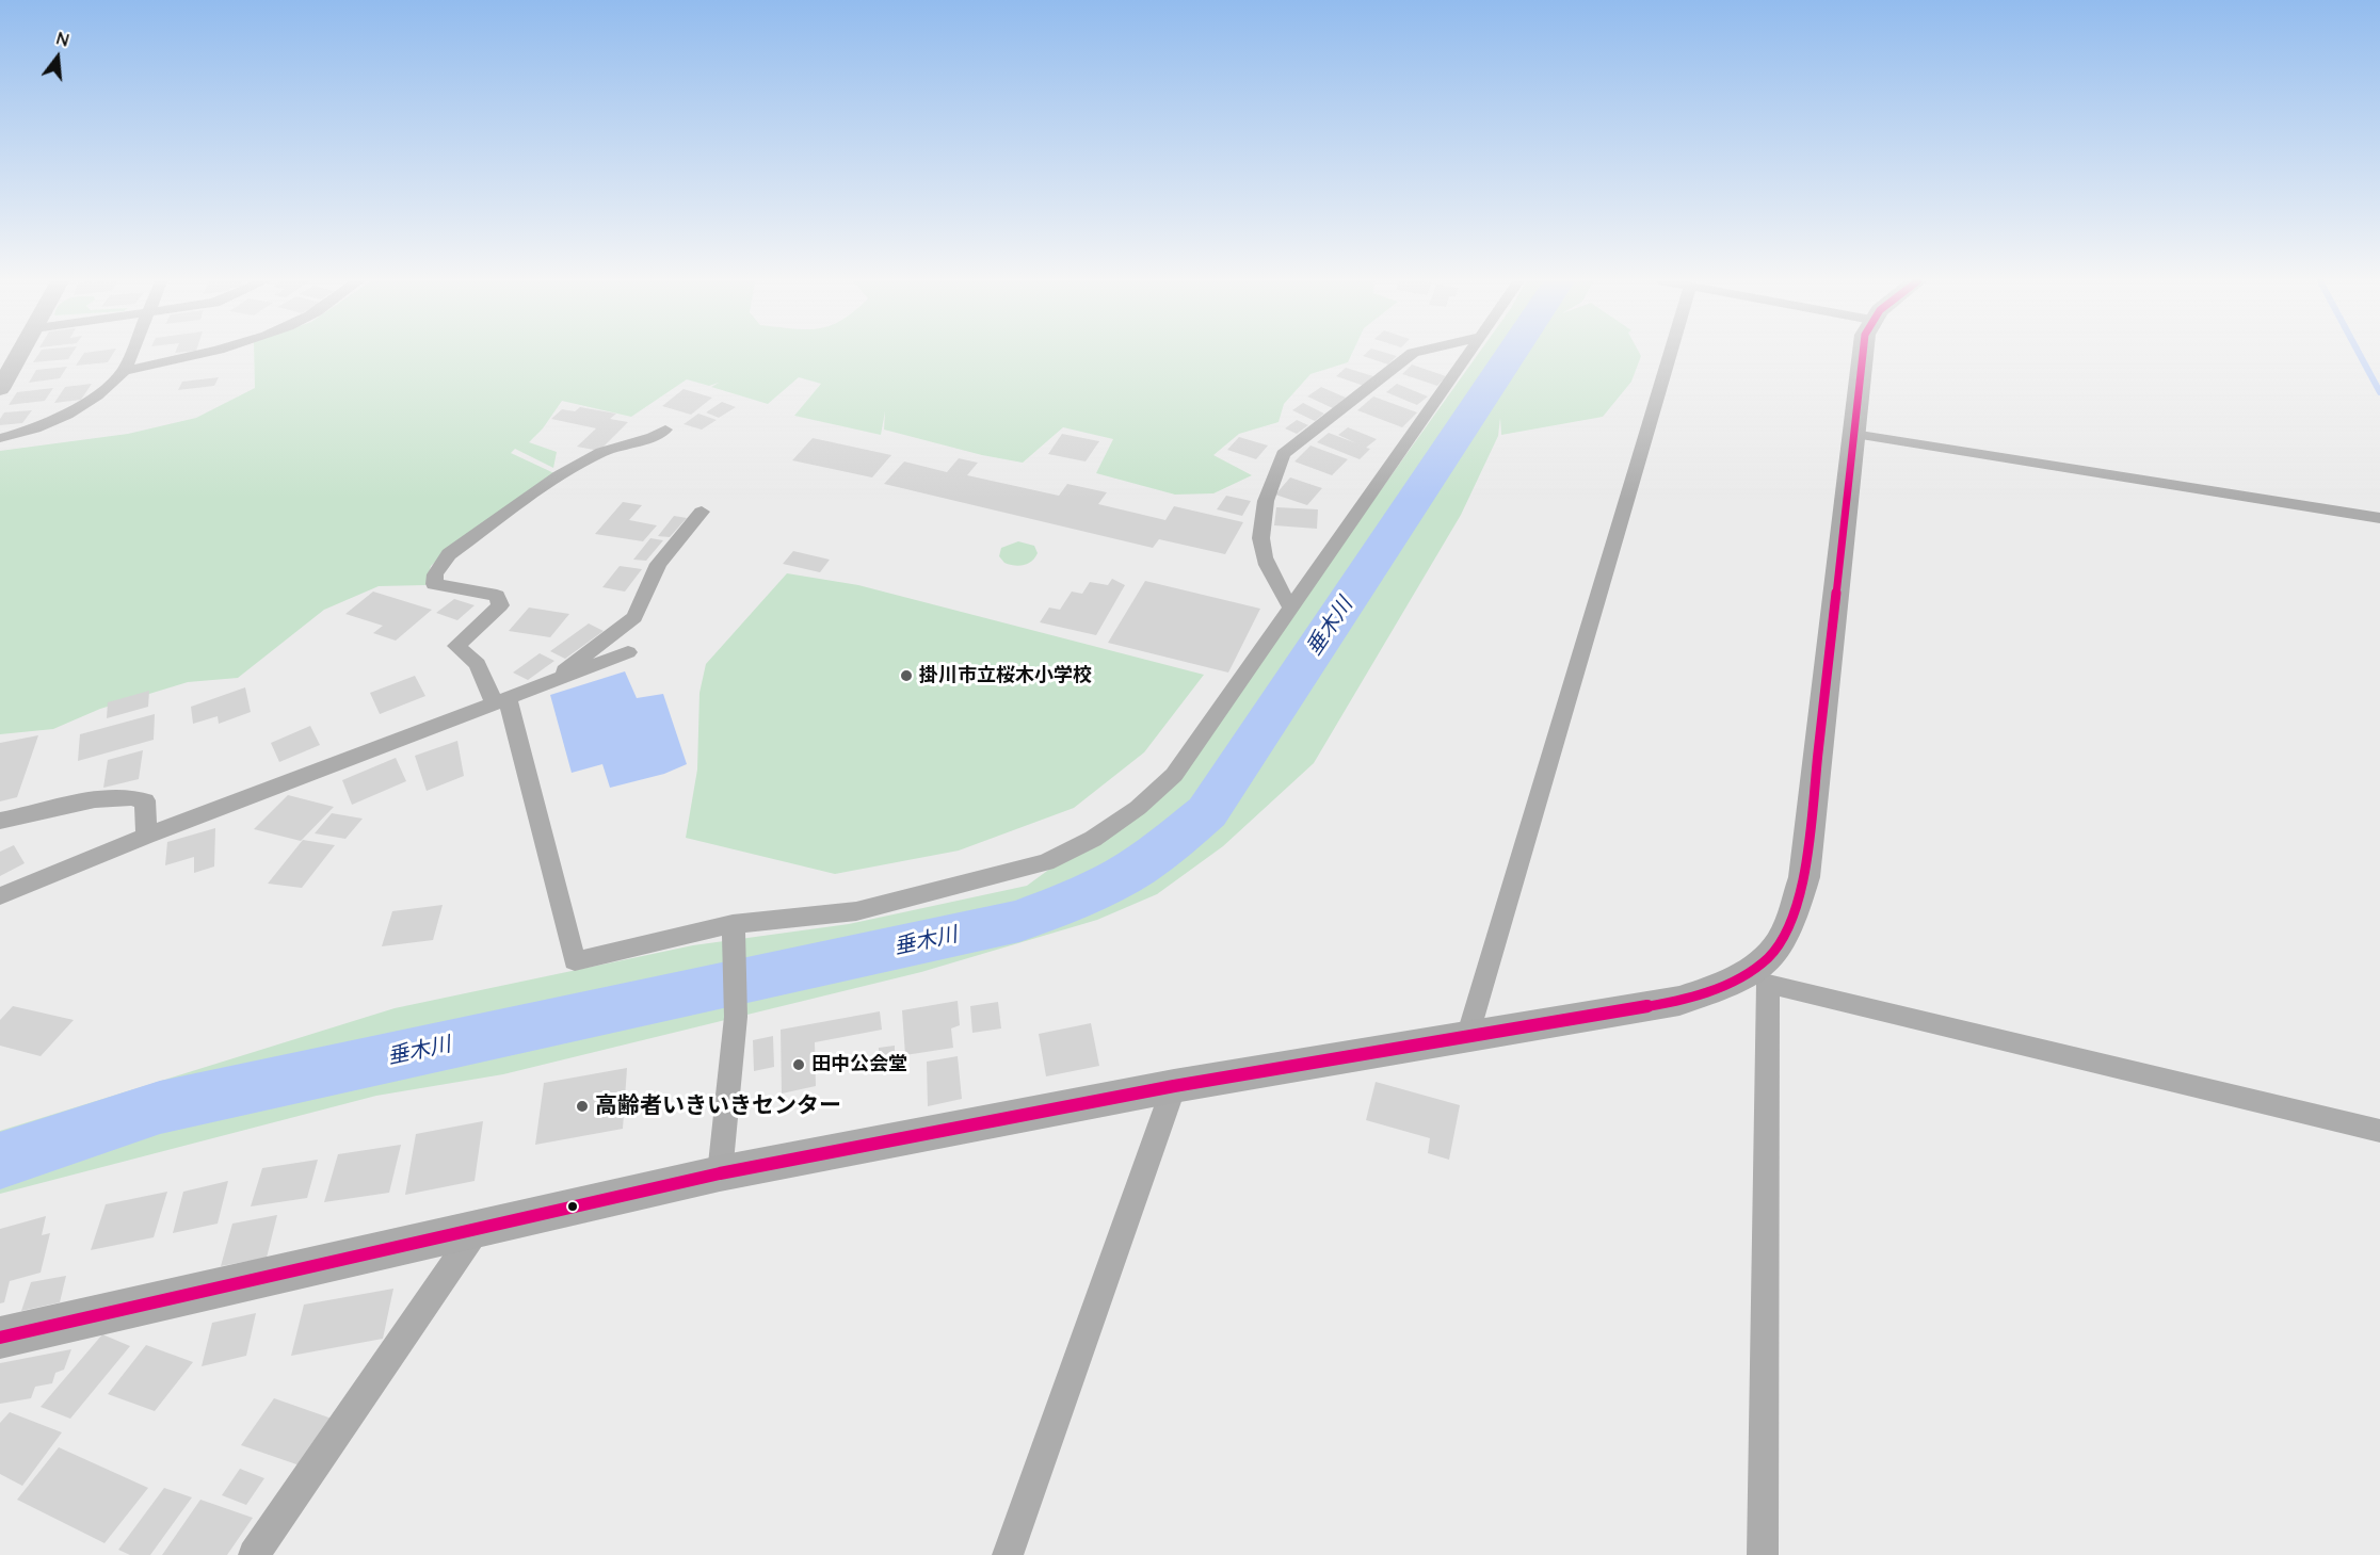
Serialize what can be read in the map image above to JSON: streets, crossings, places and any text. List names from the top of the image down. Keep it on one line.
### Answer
{"water":["垂木川"],"places":["掛川市立桜木小学校","田中公会堂","高齢者いきいきセンター"],"north":"top"}
